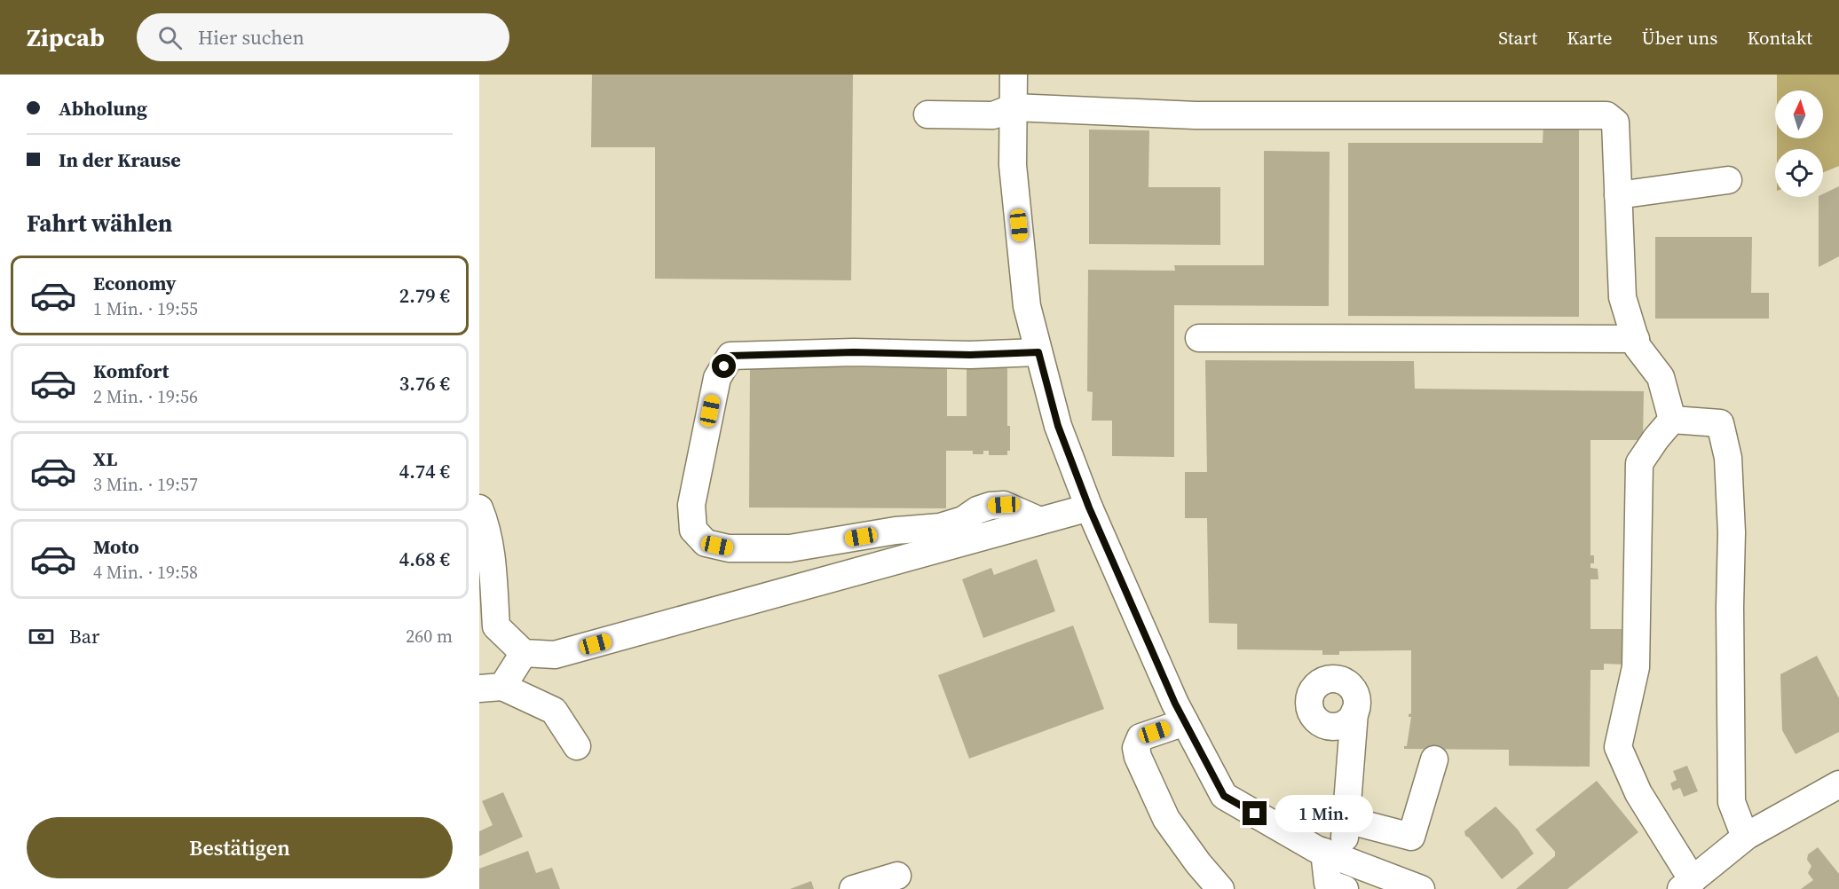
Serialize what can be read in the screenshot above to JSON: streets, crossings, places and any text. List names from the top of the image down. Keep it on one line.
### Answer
{"north":"top","page":{"header":"Zipcab","search":"Hier suchen","nav":["Start","Karte","Über uns","Kontakt"],"banner":["Abholung","In der Krause"],"heading":"Fahrt wählen","list":[{"name":"Economy","note":"1 Min. · 19:55","value":"2.79 €"},{"name":"Komfort","note":"2 Min. · 19:56","value":"3.76 €"},{"name":"XL","note":"3 Min. · 19:57","value":"4.74 €"},{"name":"Moto","note":"4 Min. · 19:58","value":"4.68 €"}],"pay":["Bar","260 m"],"bubble":"1 Min.","buttons":"Bestätigen"}}
